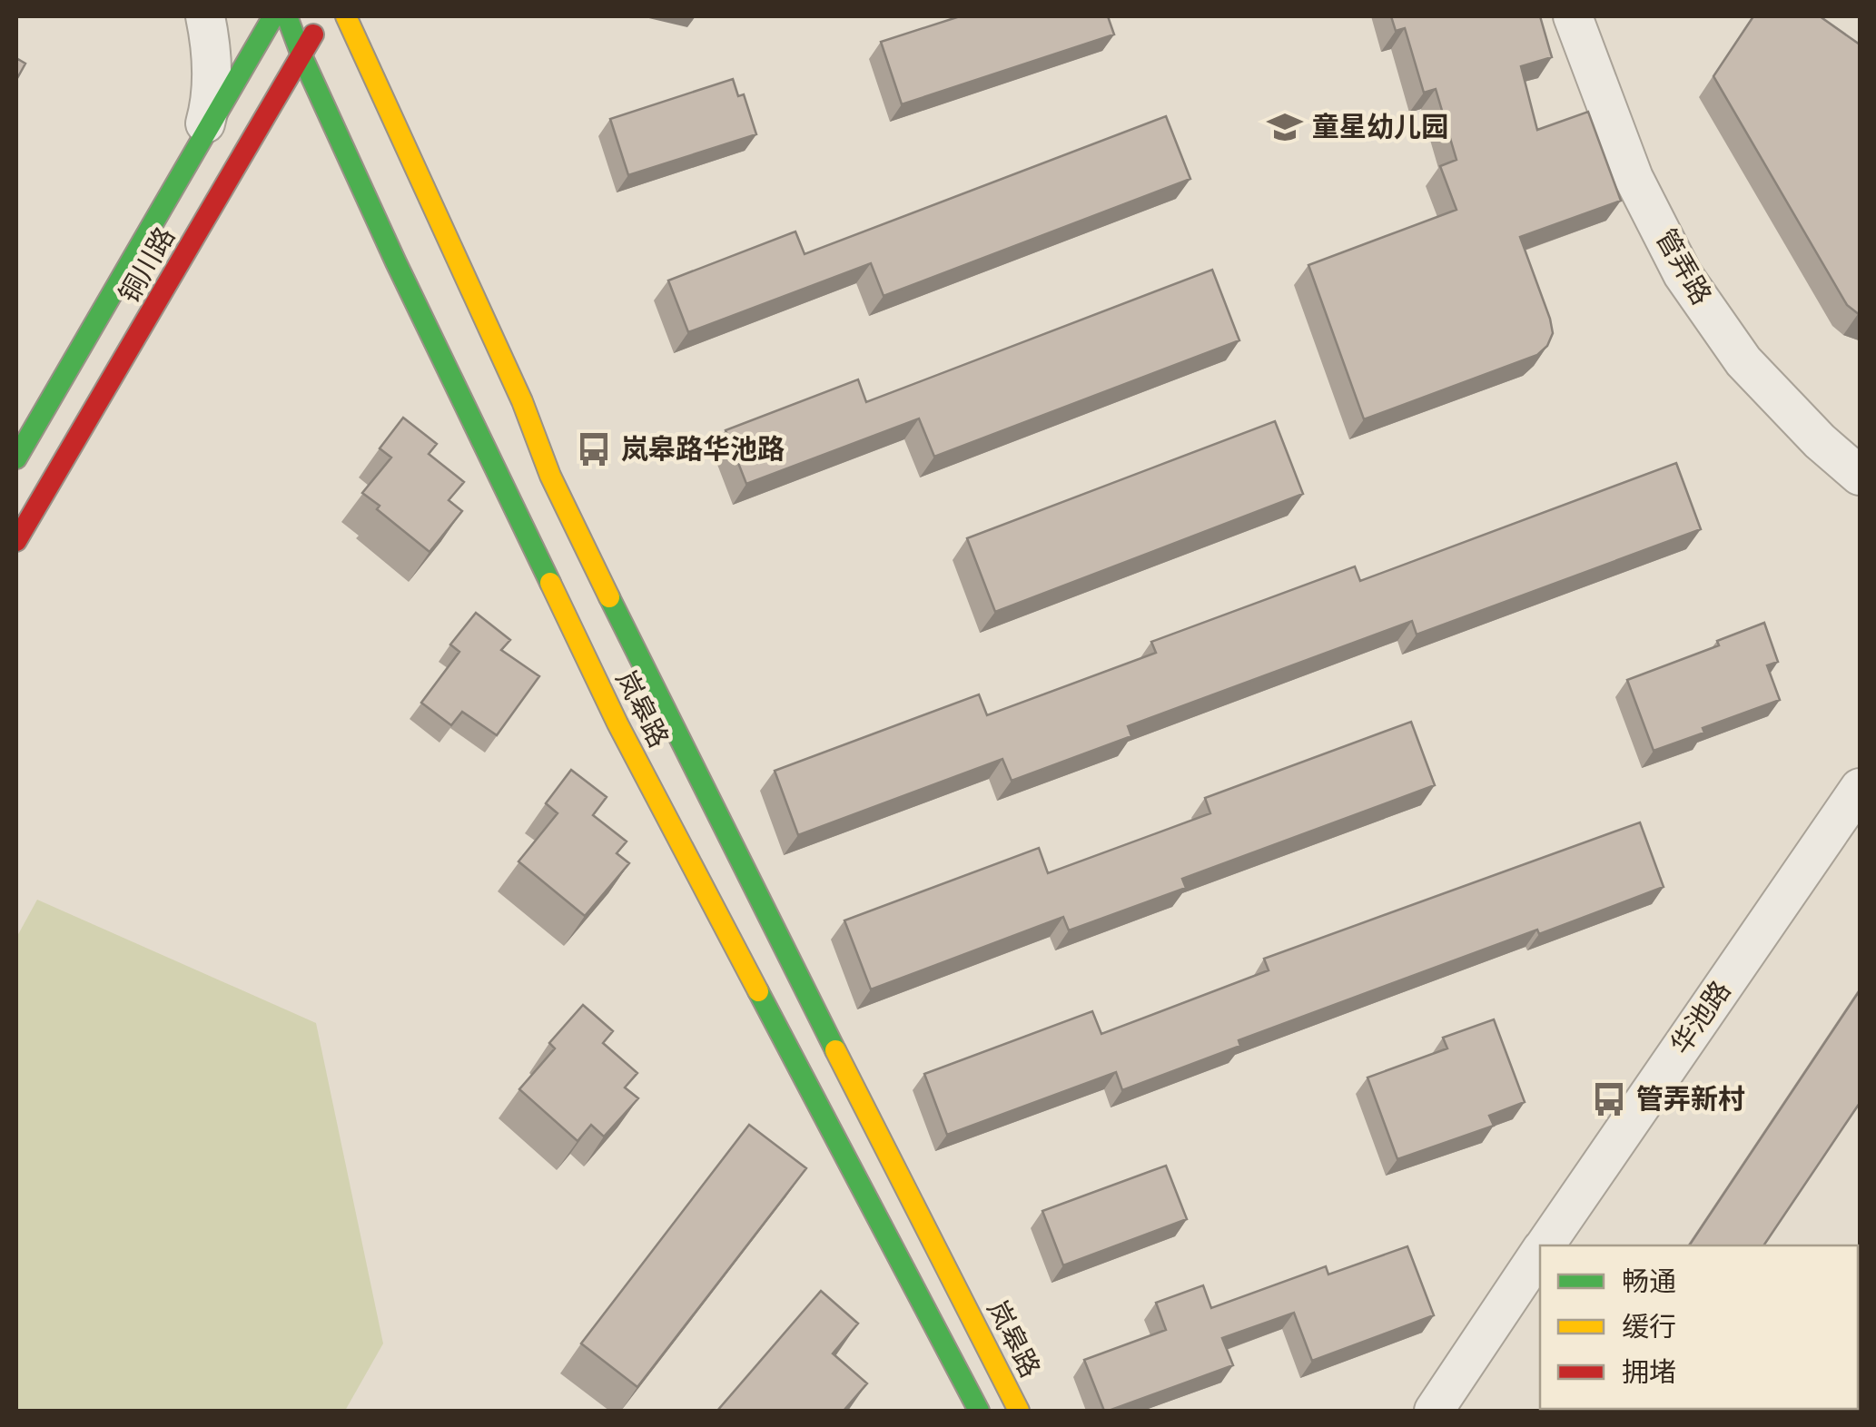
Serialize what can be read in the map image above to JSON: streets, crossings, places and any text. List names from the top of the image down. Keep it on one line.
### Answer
{"streets":{"main road":["铜川路","岚皋路"],"street":["管弄路","华池路"]},"crossings":[["铜川路","岚皋路"]],"places":{"school or university":["童星幼儿园"],"bus stop":["岚皋路华池路","管弄新村"]},"legend":["畅通","缓行","拥堵"]}
